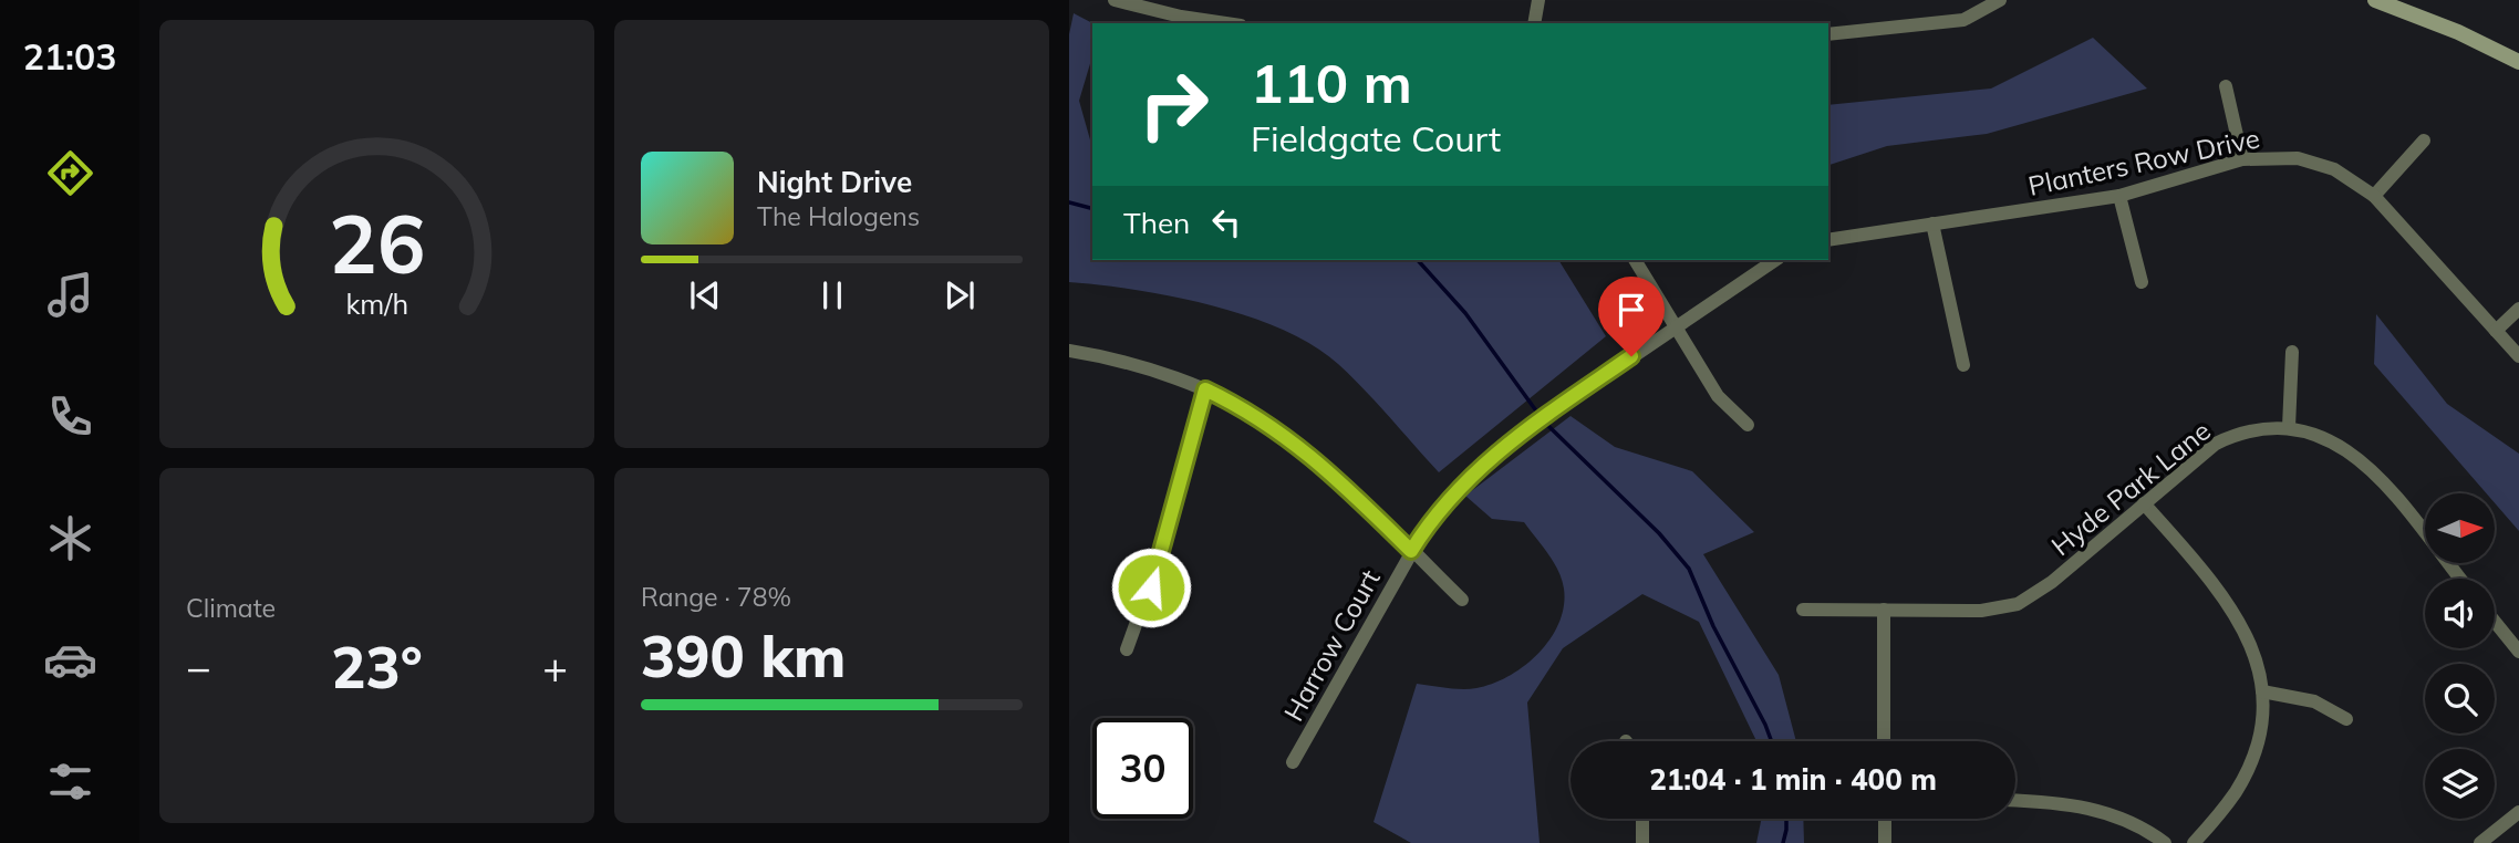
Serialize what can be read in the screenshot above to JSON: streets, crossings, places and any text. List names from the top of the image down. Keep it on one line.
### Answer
{"streets":{"street":["Planters Row Drive","Hyde Park Lane","Harrow Court"]},"north":"right","page":{"tabs":"21:03","turn":["110 m","Fieldgate Court"],"song":["Night Drive","The Halogens"],"then":"Then","tile":["Climate",["Range · 78%","390 km"]],"heat":["−","23°","+"],"limit":"30","trip":"21:04 · 1 min · 400 m","gauge":["26","km/h"]}}
